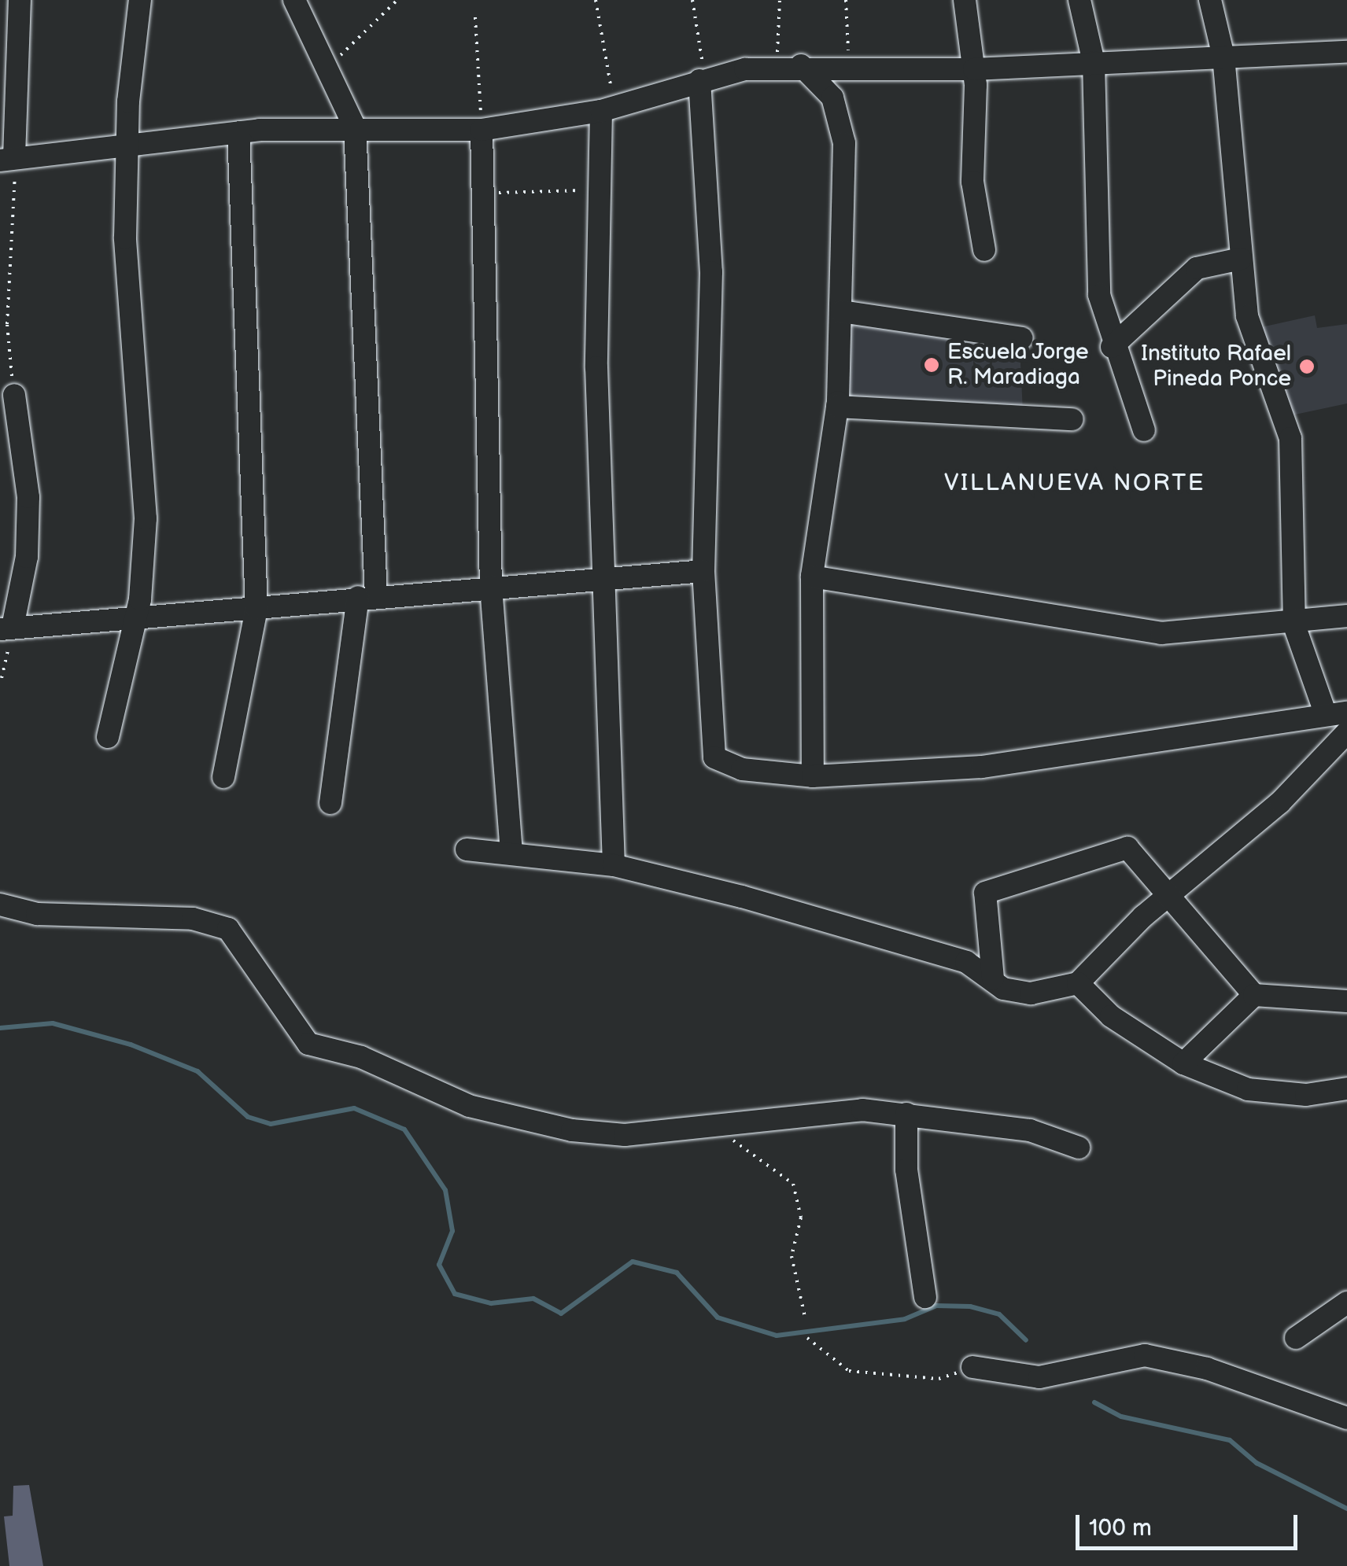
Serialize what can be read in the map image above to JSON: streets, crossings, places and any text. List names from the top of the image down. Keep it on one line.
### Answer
{"districts":["VILLANUEVA NORTE"],"places":["Escuela Jorge R. Maradiaga","Instituto Rafael Pineda Ponce"],"scale_bar":"100 m"}
